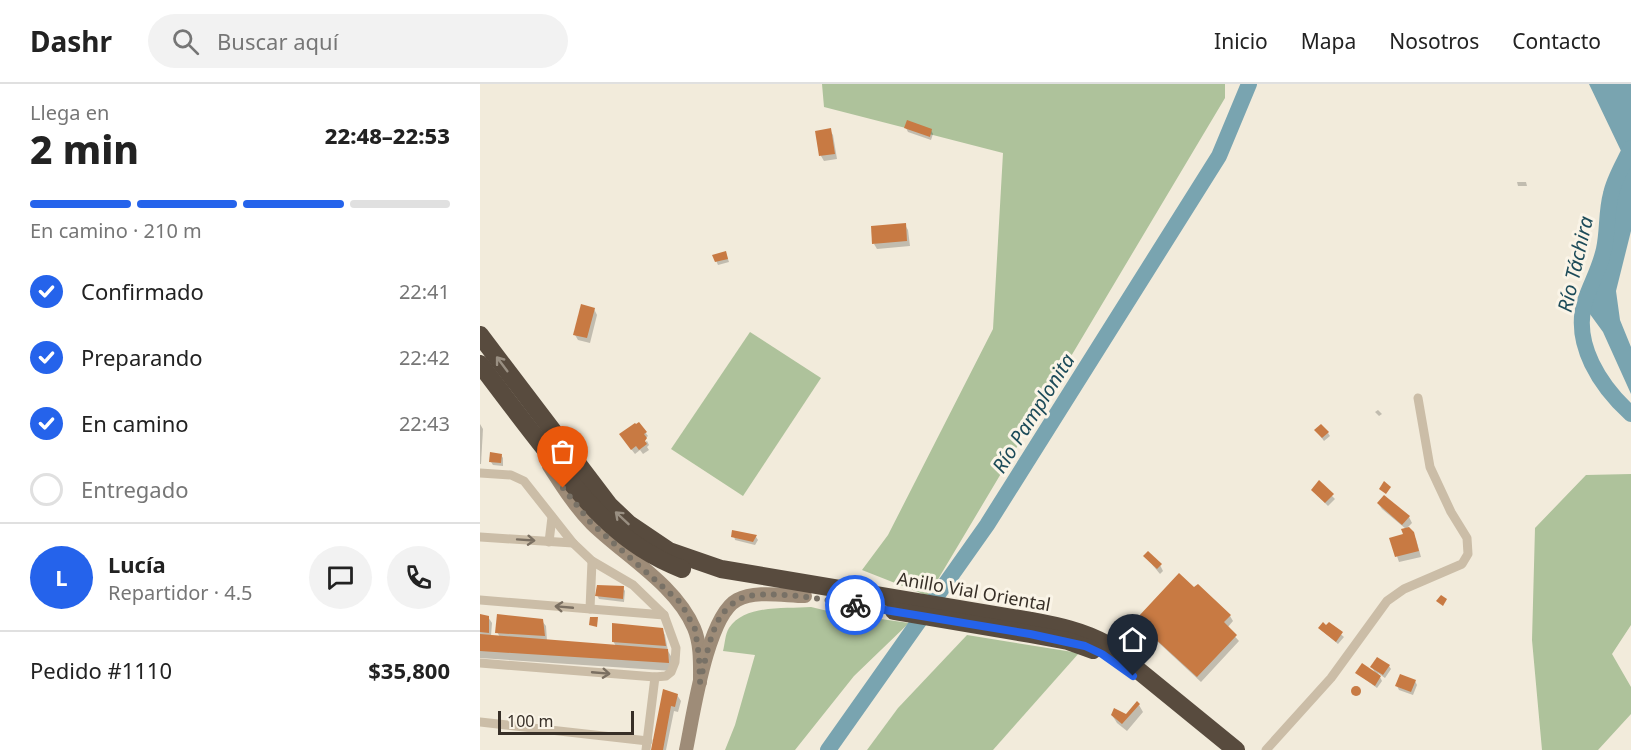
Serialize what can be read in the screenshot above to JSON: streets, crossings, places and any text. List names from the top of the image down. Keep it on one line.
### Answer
{"streets":{"highway":["Anillo Vial Oriental"]},"water":["Río Táchira","Río Pamplonita"],"scale_bar":"100 m","page":{"header":"Dashr","search":"Buscar aquí","nav":["Inicio","Mapa","Nosotros","Contacto"],"heading":["2 min","Llega en","22:48–22:53"],"panel":["Lucía","Repartidor · 4.5","Pedido #1110","$35,800"],"bar":"En camino · 210 m","list":[["Confirmado","22:41"],["Preparando","22:42"],["En camino","22:43"],"Entregado"],"round":"L","scale":"100 m"}}
